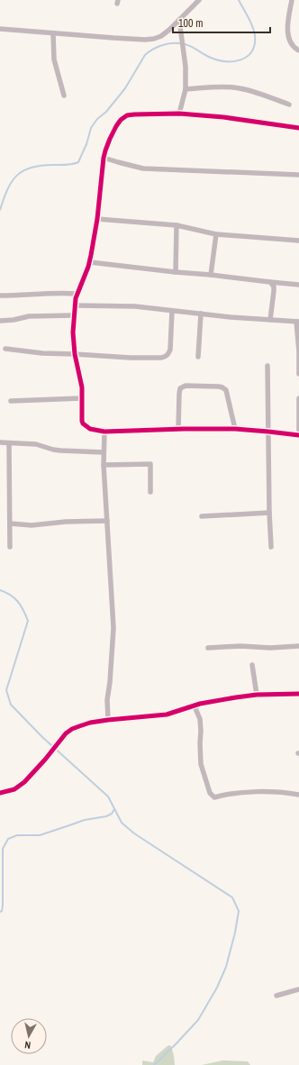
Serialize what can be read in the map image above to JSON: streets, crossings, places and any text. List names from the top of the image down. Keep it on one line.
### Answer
{"scale_bar":"100 m","north":"bottom"}
